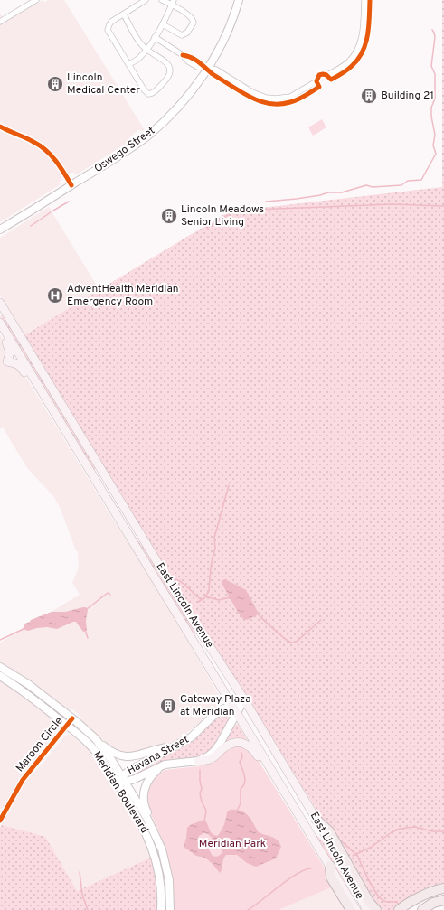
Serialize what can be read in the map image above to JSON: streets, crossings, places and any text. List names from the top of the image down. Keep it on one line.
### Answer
{"streets":{"main road":["Oswego Street","East Lincoln Avenue","Havana Street","Meridian Boulevard"],"street":["Maroon Circle"]},"crossings":[["East Lincoln Avenue","Havana Street"],["Maroon Circle","Meridian Boulevard"],["Havana Street","Meridian Boulevard"]],"parks":["Meridian Park"],"places":{"building":["Lincoln Medical Center","Building 21","Lincoln Meadows Senior Living","Gateway Plaza at Meridian"],"hospital":["AdventHealth Meridian Emergency Room"]}}
